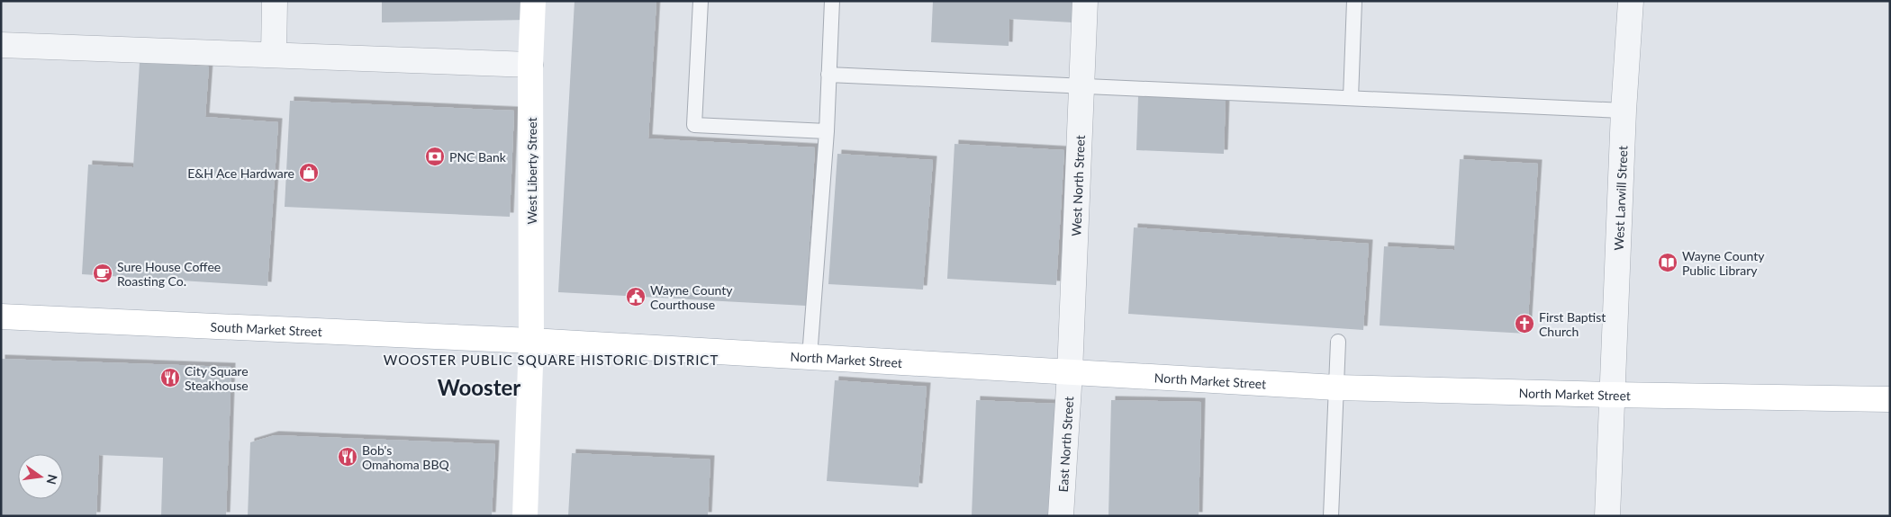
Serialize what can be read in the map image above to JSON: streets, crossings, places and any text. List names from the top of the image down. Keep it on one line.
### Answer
{"streets":{"main road":["West Liberty Street","South Market Street","North Market Street"],"street":["West North Street","West Larwill Street","East North Street"]},"crossings":[["West Liberty Street","South Market Street"],["West Liberty Street","North Market Street"],["West North Street","North Market Street"],["West North Street","East North Street"],["West Larwill Street","North Market Street"],["South Market Street","North Market Street"],["North Market Street","East North Street"]],"districts":["WOOSTER PUBLIC SQUARE HISTORIC DISTRICT","Wooster"],"places":{"bank":["PNC Bank"],"shop":["E&H Ace Hardware"],"library":["Wayne County Public Library"],"cafe":["Sure House Coffee Roasting Co."],"public building":["Wayne County Courthouse"],"church":["First Baptist Church"],"restaurant":["City Square Steakhouse","Bob's Omahoma BBQ"]},"north":"right"}
